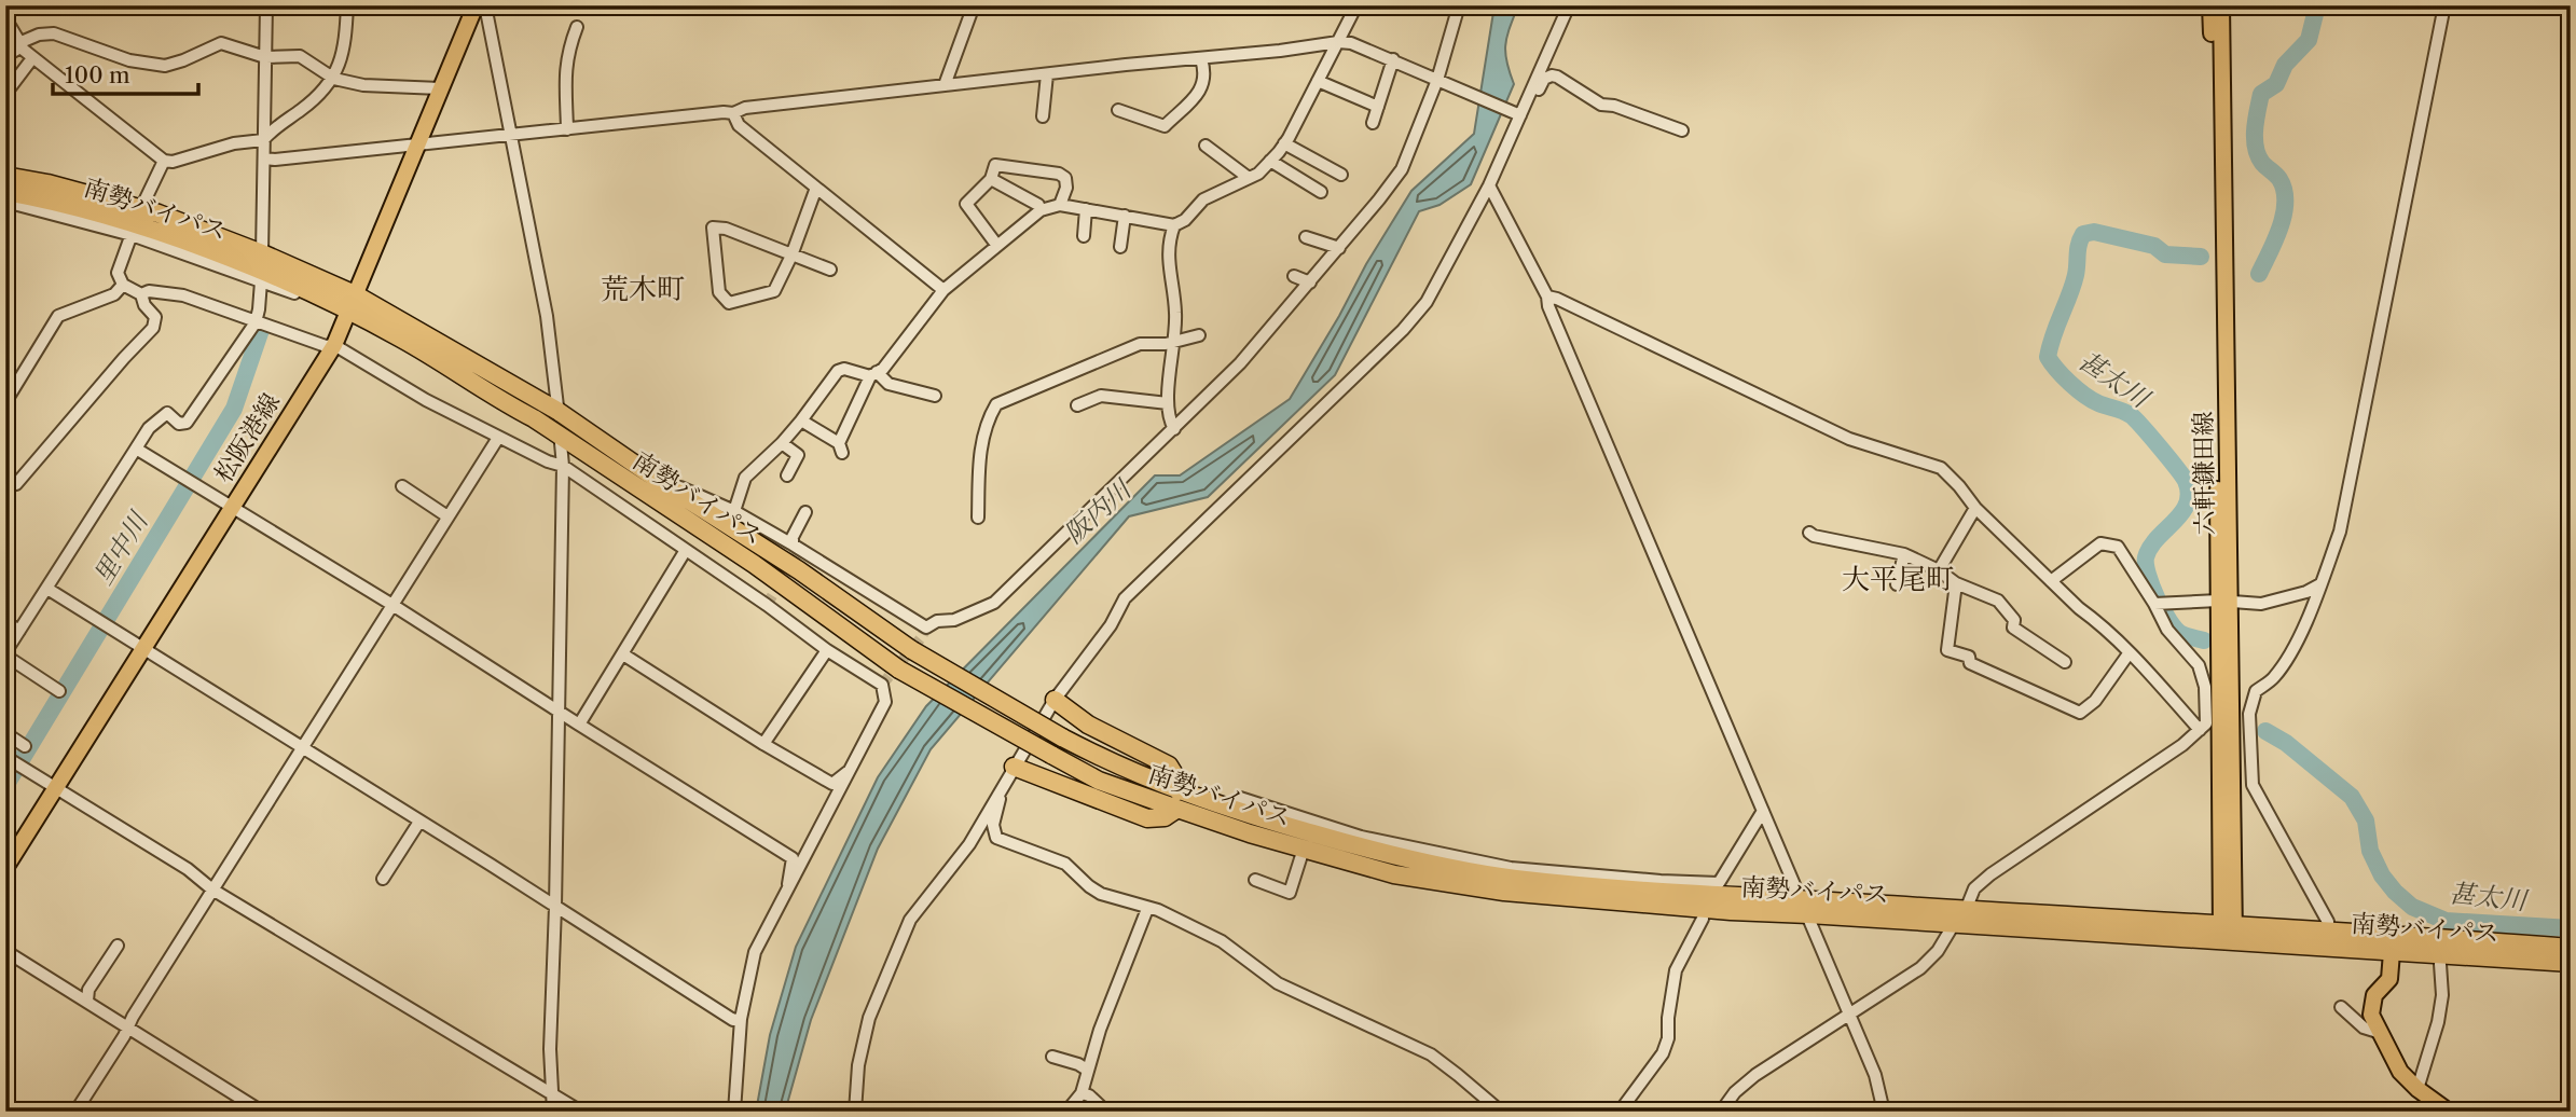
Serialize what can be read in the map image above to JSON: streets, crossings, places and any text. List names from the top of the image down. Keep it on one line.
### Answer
{"streets":{"highway":["南勢バイパス"],"main road":["松阪港線","六軒鎌田線"]},"crossings":[["南勢バイパス","松阪港線"],["南勢バイパス","六軒鎌田線"]],"districts":["荒木町","大平尾町"],"water":["甚太川","阪内川","里中川"],"scale_bar":"100 m"}
